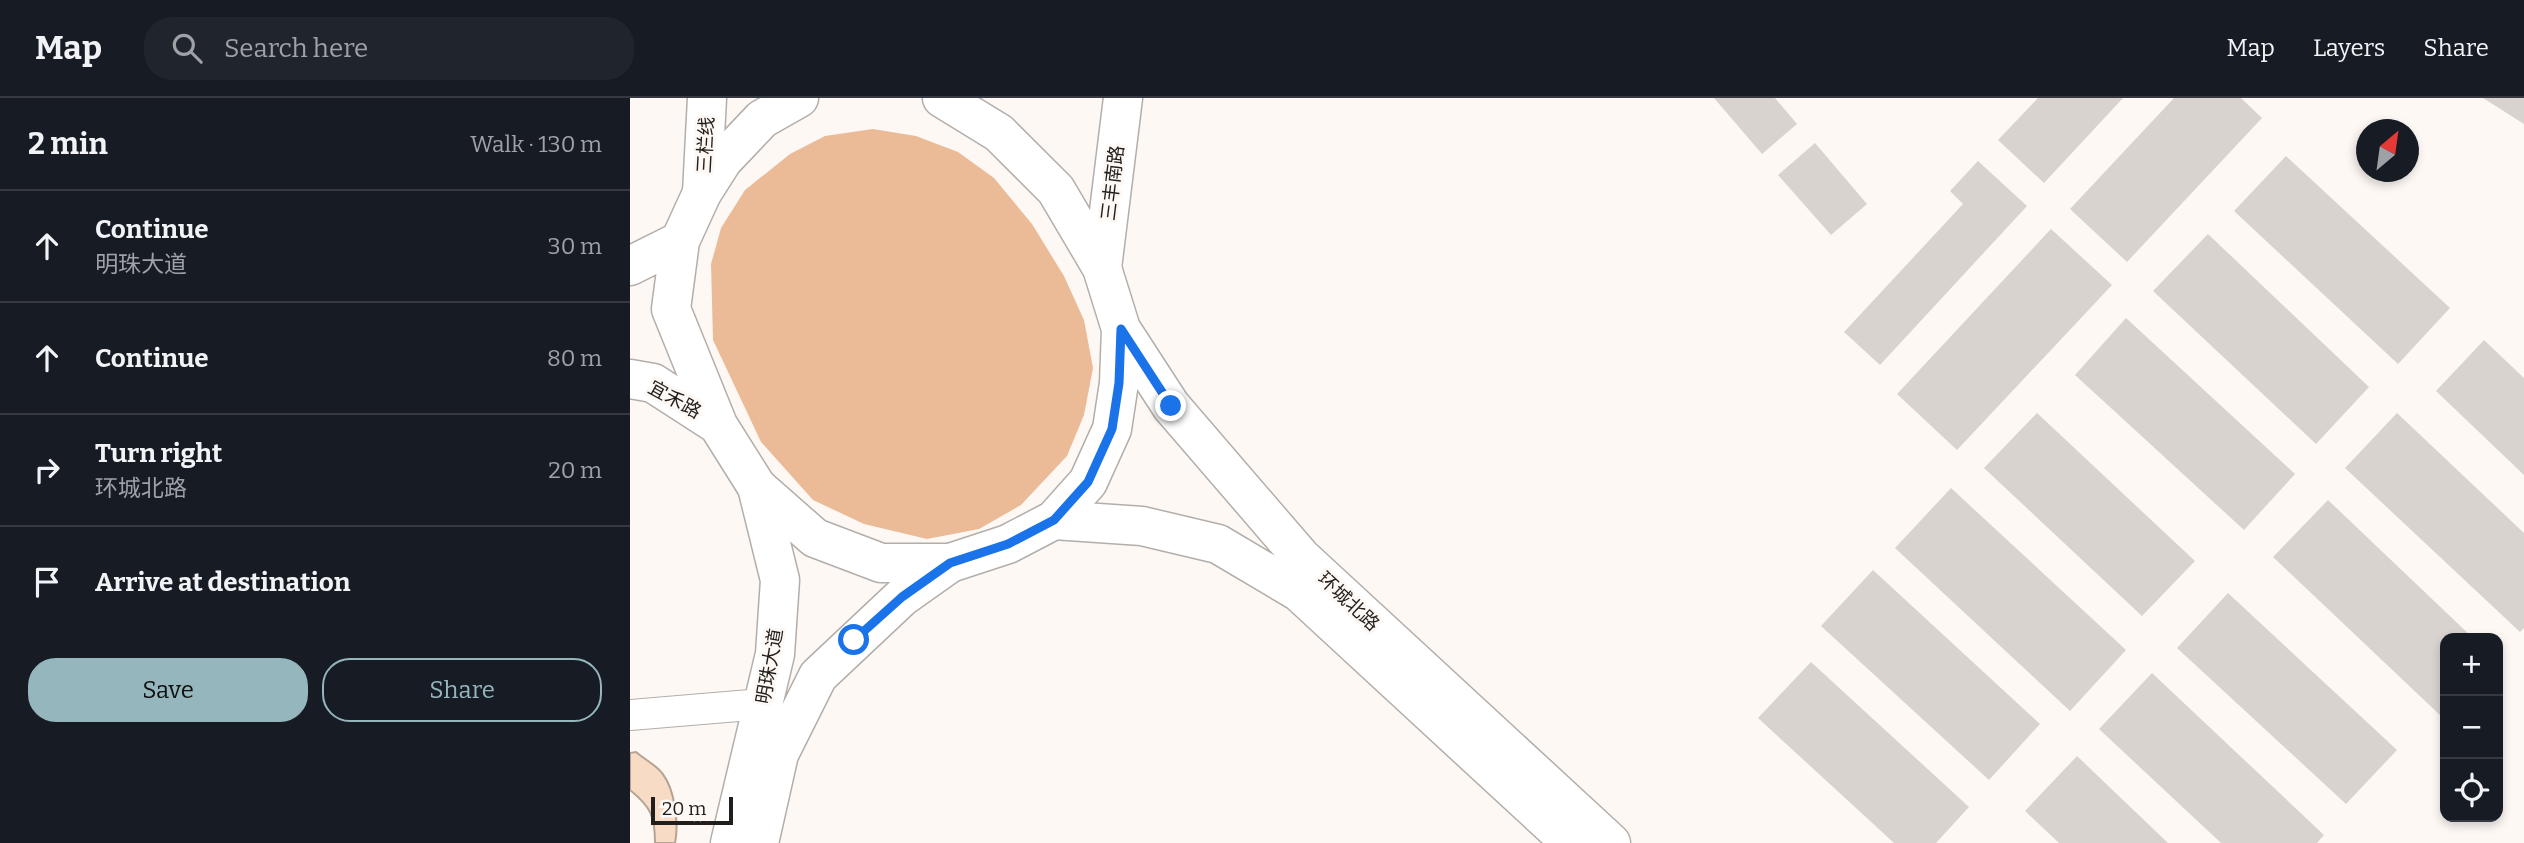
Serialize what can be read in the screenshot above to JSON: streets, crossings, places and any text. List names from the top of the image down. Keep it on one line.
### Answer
{"streets":{"main road":["三栏线","三丰南路","宜禾路","环城北路","明珠大道"]},"scale_bar":"20 m","north":"top right","page":{"header":"Map","search":"Search here","nav":["Map","Layers","Share"],"heading":["2 min","Walk · 130 m"],"list":[["Continue","明珠大道","30 m"],["Continue","80 m"],["Turn right","环城北路","20 m"],"Arrive at destination"],"map_buttons":["+","−"],"buttons":["Save","Share"],"scale":"20 m"}}
